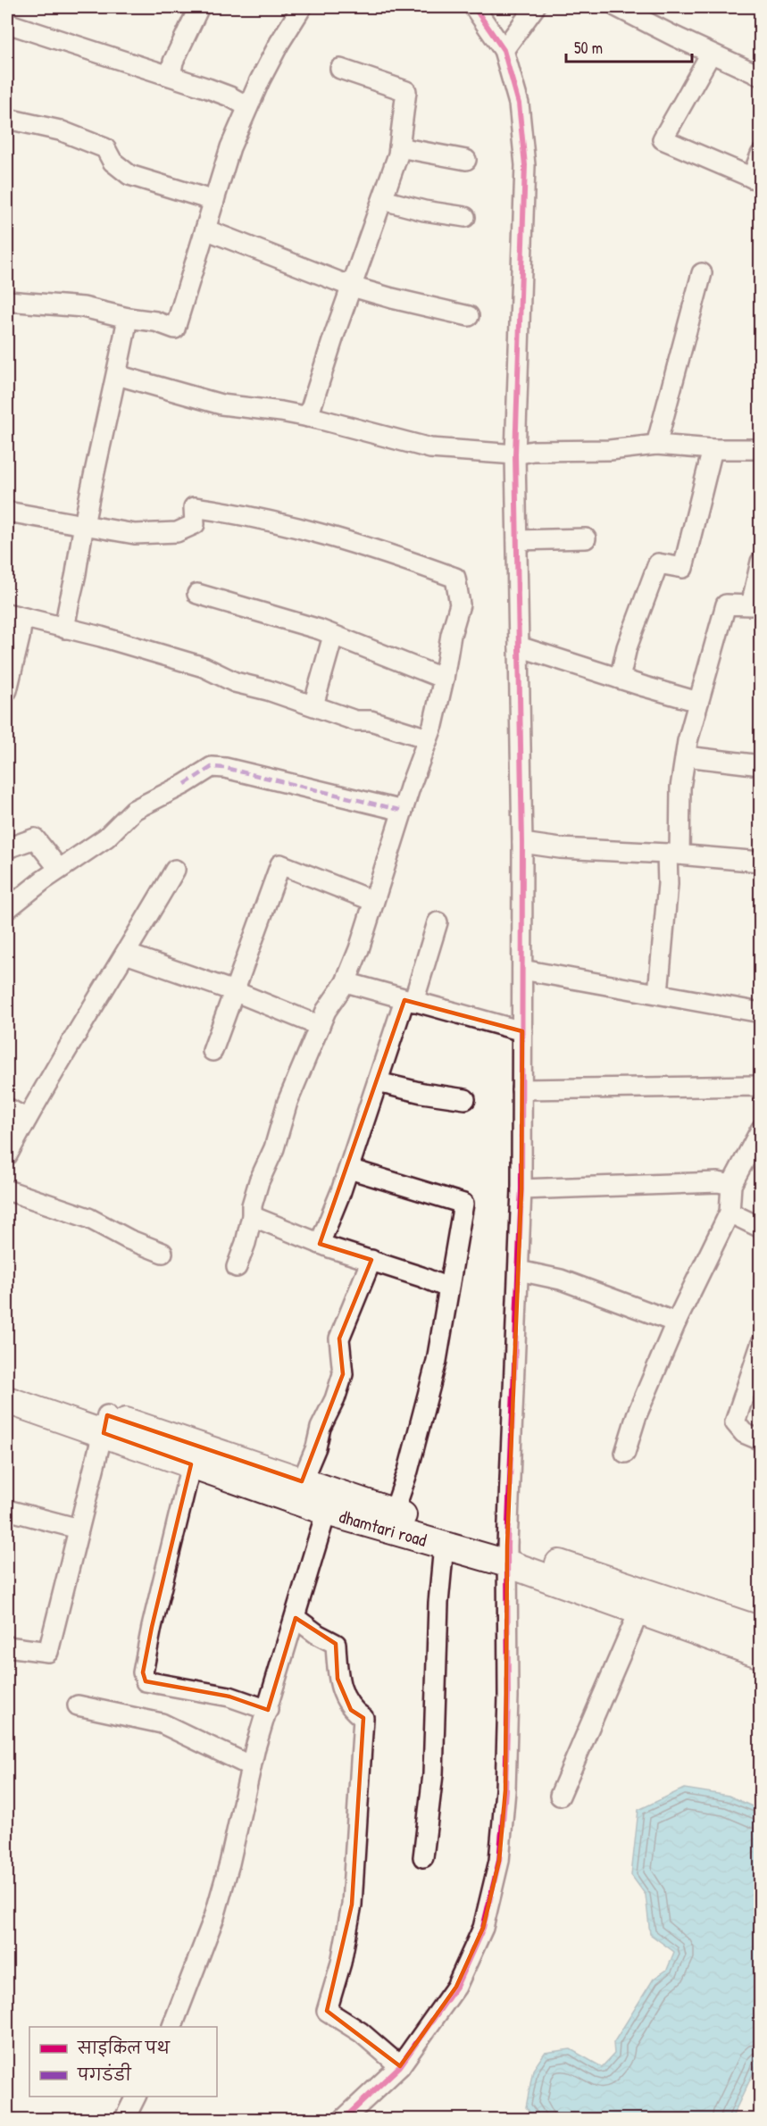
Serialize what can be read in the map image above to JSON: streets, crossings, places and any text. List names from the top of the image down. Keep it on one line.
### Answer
{"streets":{"main road":["dhamtari road"]},"legend":["साइकिल पथ","पगडंडी"],"scale_bar":"50 m"}
